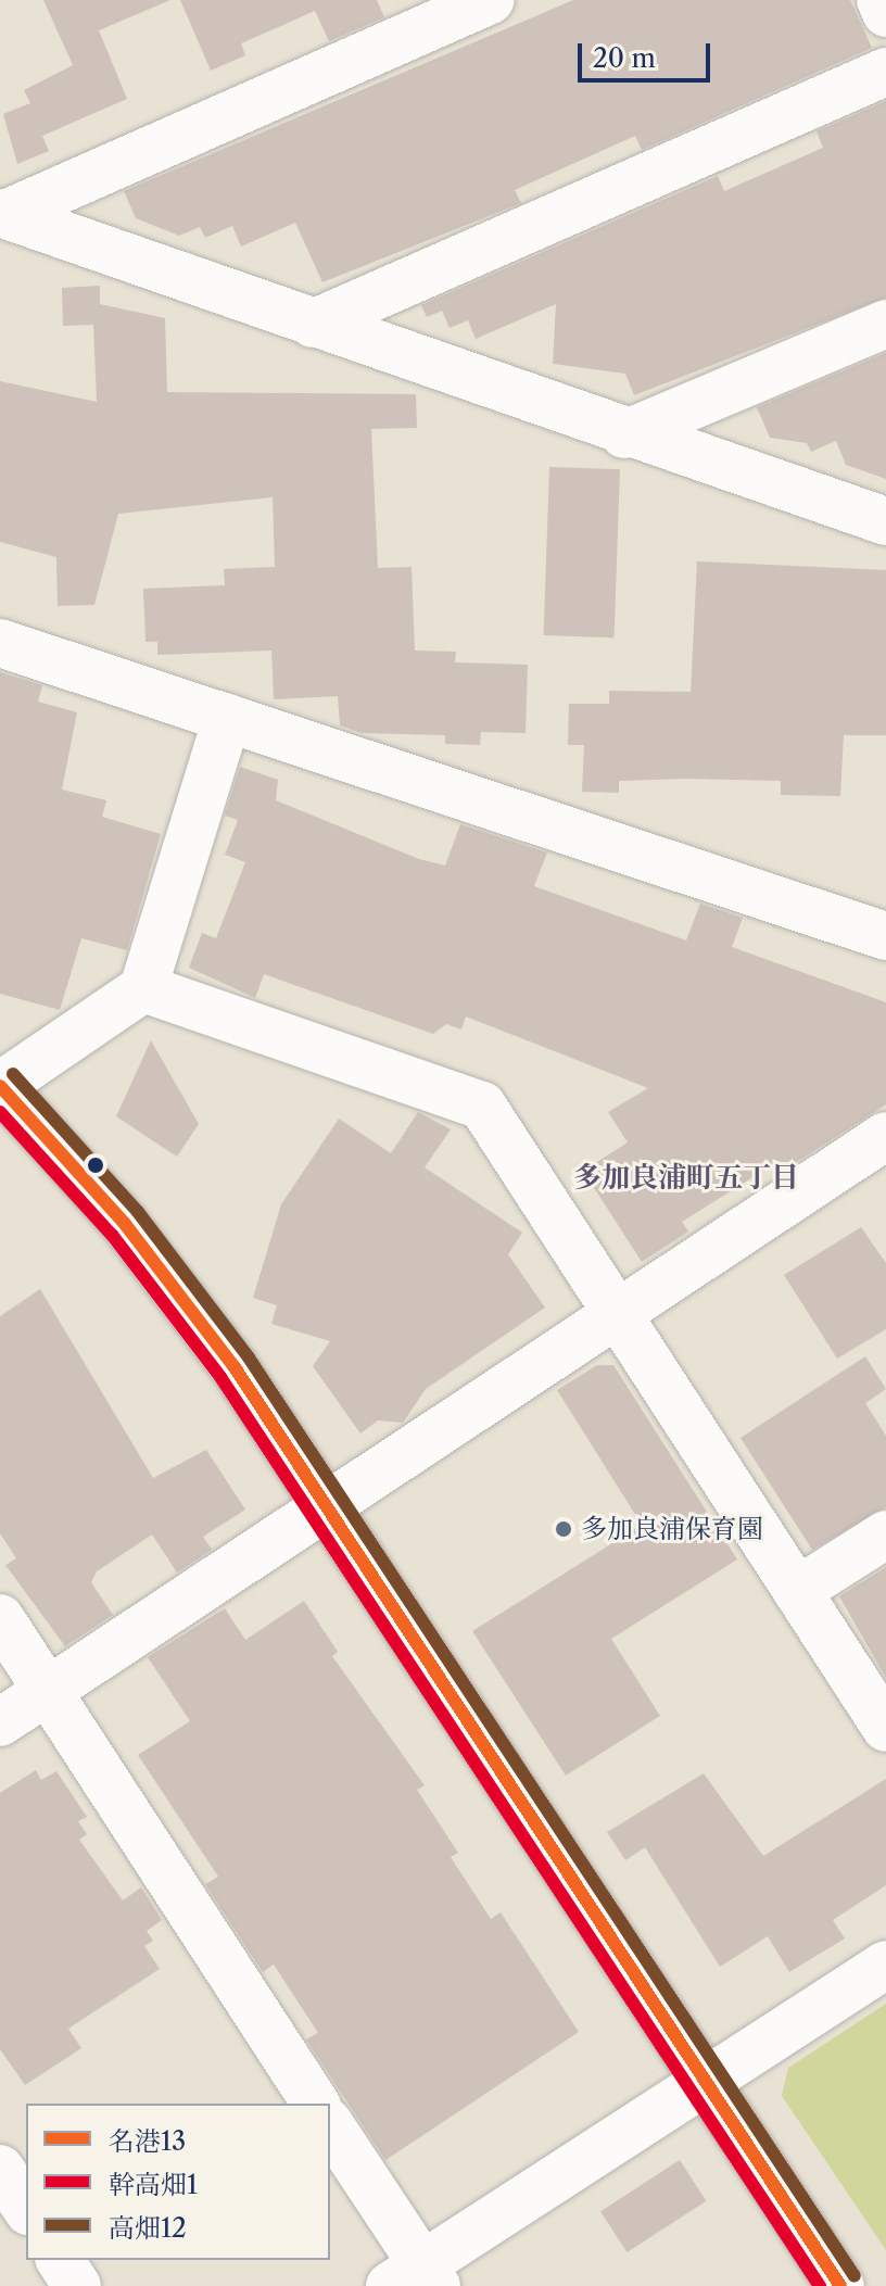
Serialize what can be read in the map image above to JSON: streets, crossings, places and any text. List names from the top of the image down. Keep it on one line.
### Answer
{"districts":["多加良浦町五丁目"],"places":["多加良浦保育園"],"lines":["transit line 高畑12","transit line 名港13","transit line 幹高畑1"],"legend":["名港13","幹高畑1","高畑12"],"scale_bar":"20 m"}
